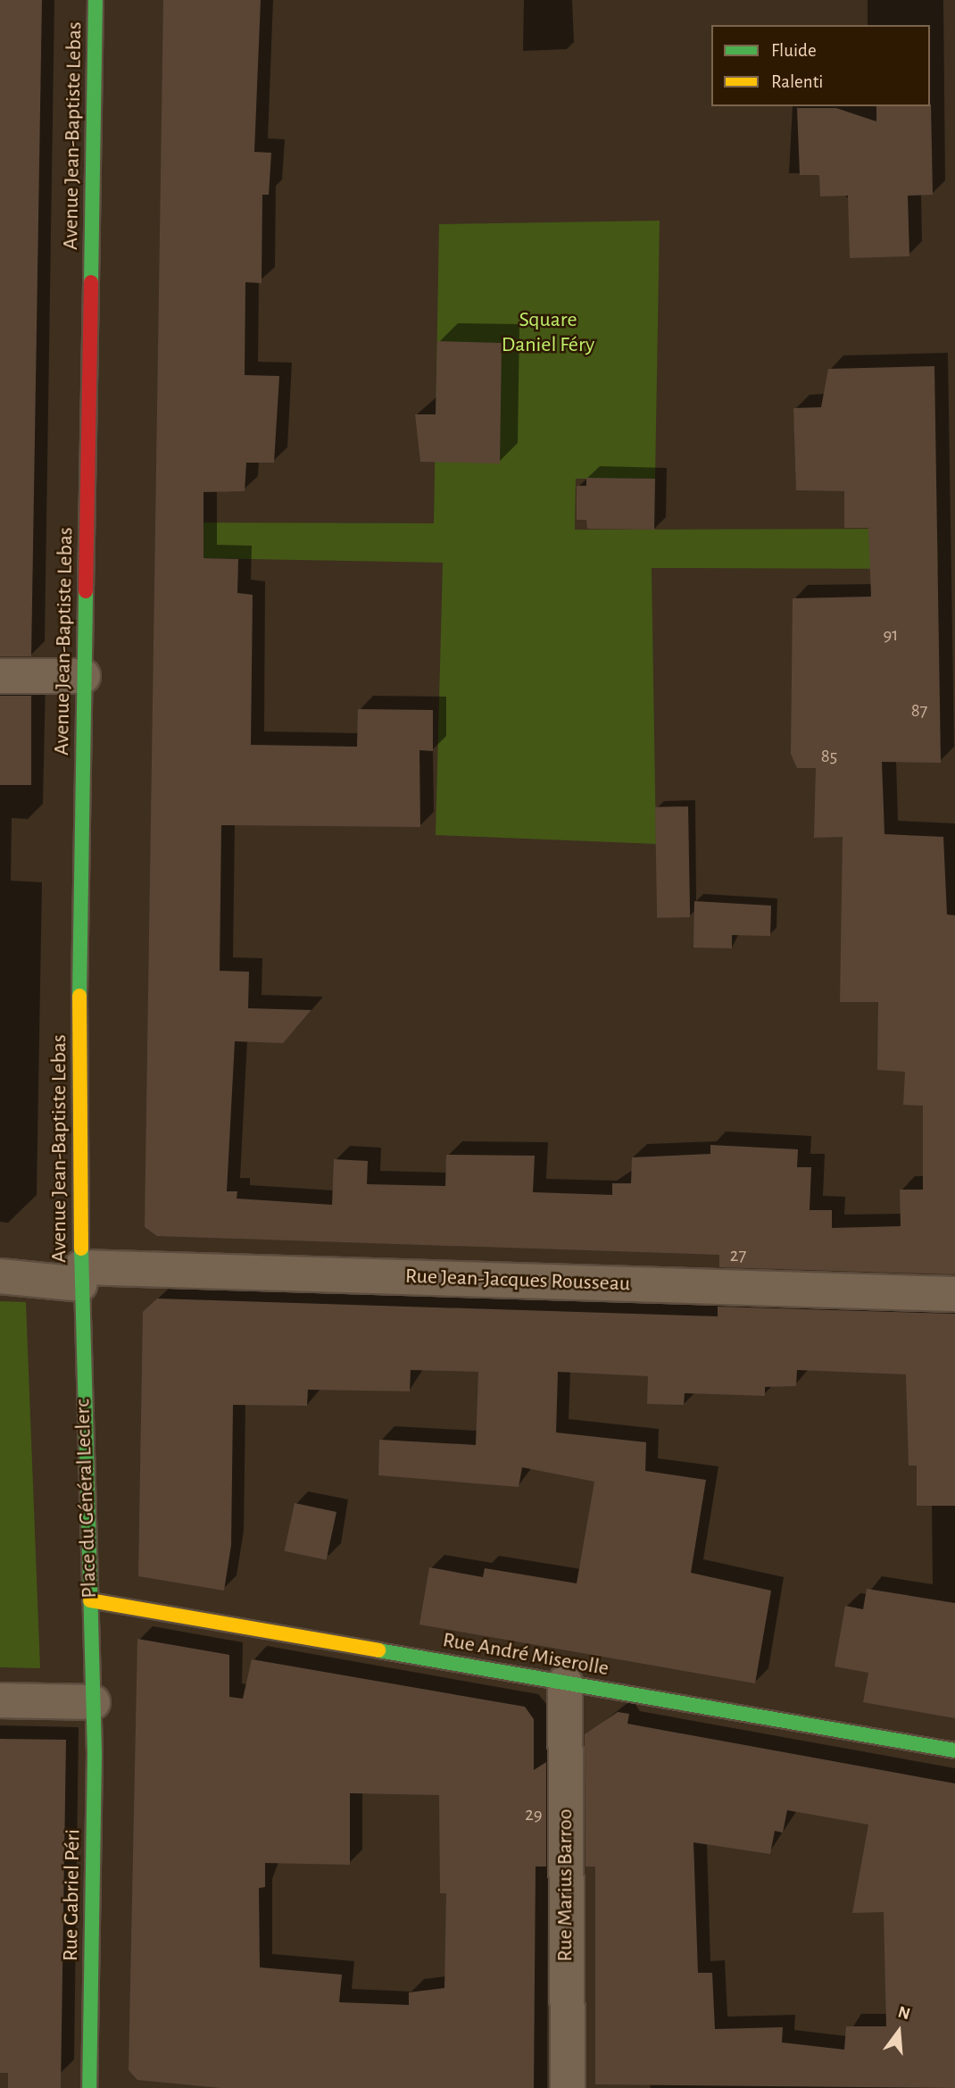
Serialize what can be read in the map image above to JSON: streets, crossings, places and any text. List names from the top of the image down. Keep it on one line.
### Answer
{"streets":{"street":["Avenue Jean-Baptiste Lebas","Rue Jean-Jacques Rousseau","Place du Général Leclerc","Rue André Miserolle","Rue Marius Barroo","Rue Gabriel Péri"]},"crossings":[["Avenue Jean-Baptiste Lebas","Rue Jean-Jacques Rousseau"],["Avenue Jean-Baptiste Lebas","Place du Général Leclerc"],["Rue Jean-Jacques Rousseau","Place du Général Leclerc"],["Place du Général Leclerc","Rue André Miserolle"],["Place du Général Leclerc","Rue Gabriel Péri"],["Rue André Miserolle","Rue Marius Barroo"]],"parks":["Square Daniel Féry"],"house_numbers":["91","87","85","27","29"],"legend":["Fluide","Ralenti"],"north":"top"}
